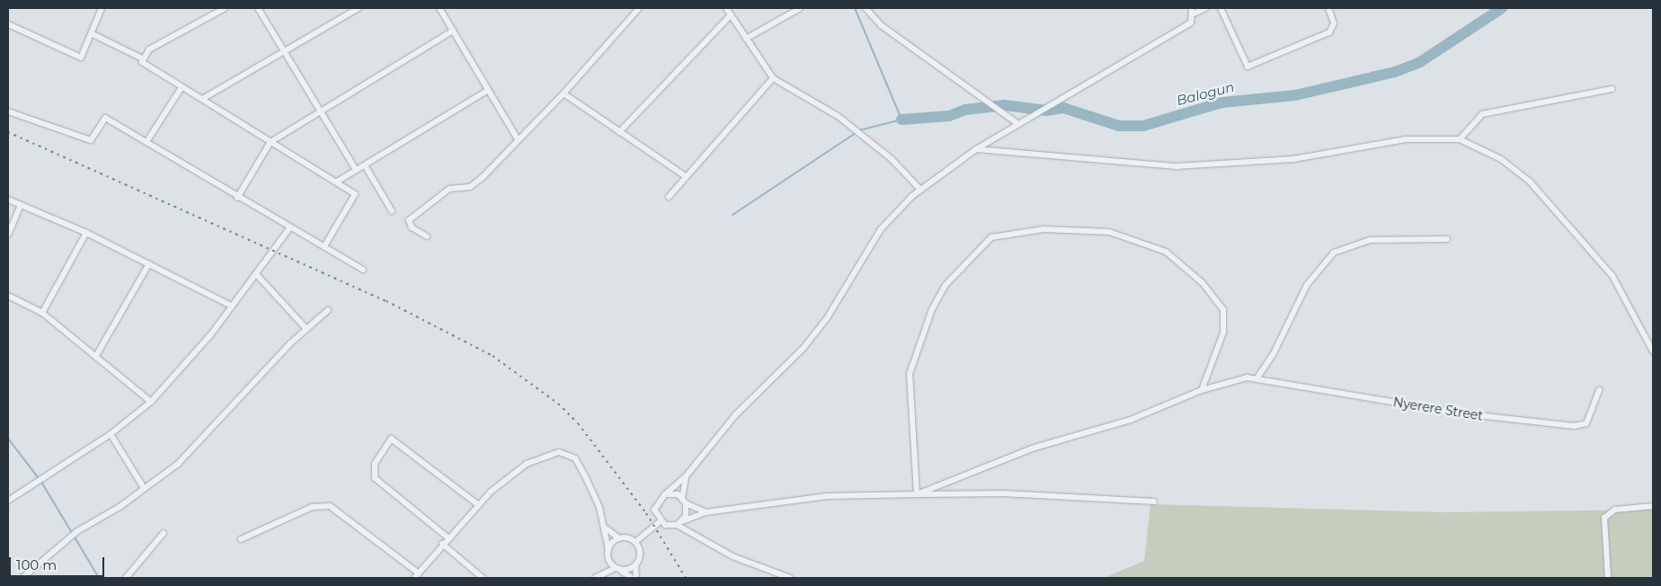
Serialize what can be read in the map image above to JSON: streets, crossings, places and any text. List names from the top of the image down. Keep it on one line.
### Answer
{"streets":{"street":["Nyerere Street"]},"water":["Balogun"],"scale_bar":"100 m"}
